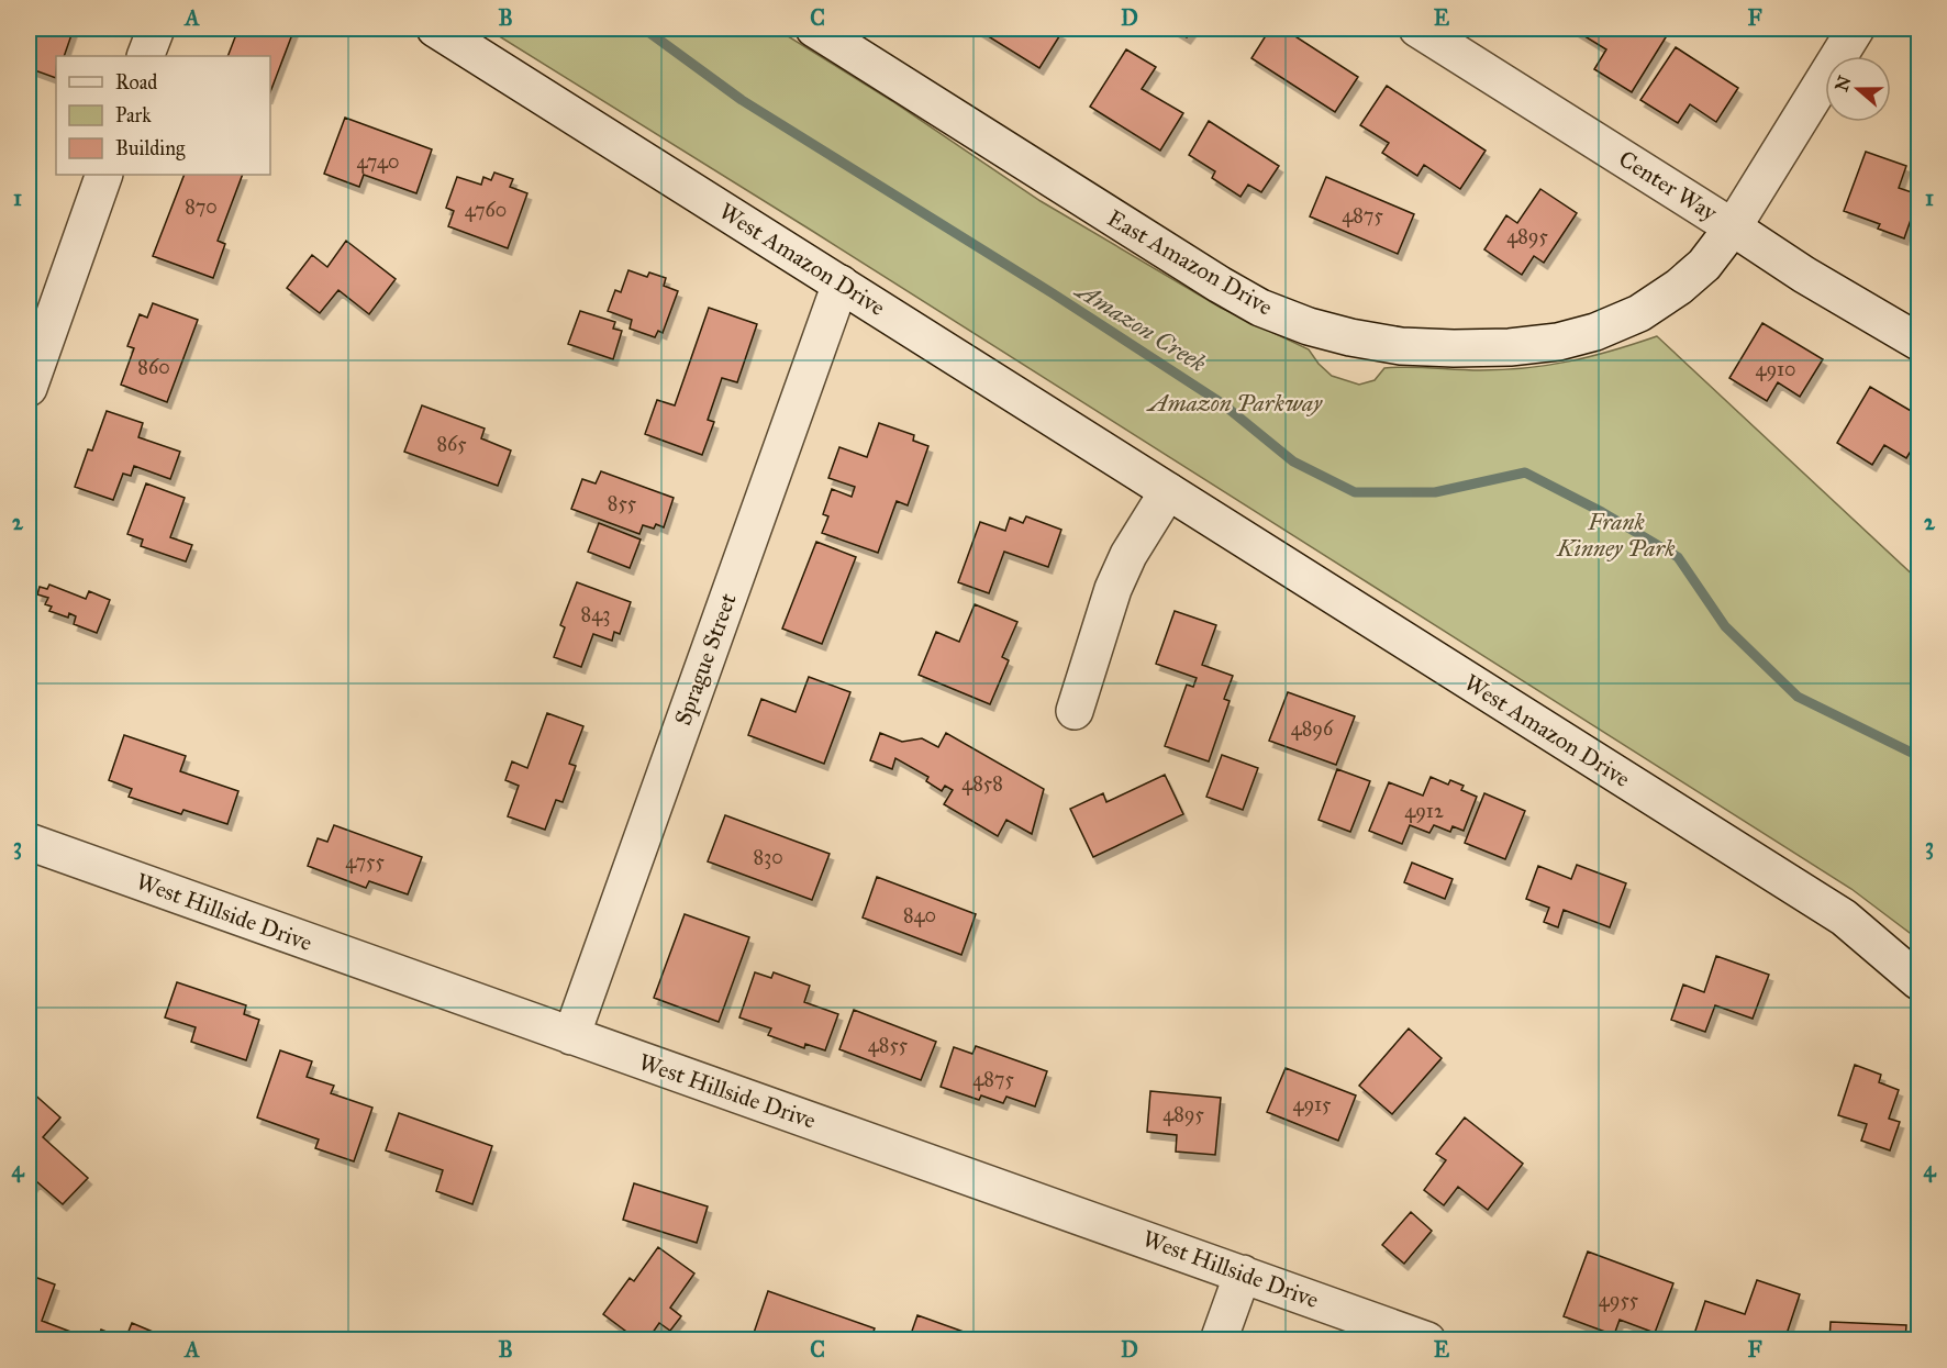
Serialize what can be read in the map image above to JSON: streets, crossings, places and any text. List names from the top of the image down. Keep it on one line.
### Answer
{"streets":{"street":["Center Way","West Amazon Drive","East Amazon Drive","Sprague Street","West Hillside Drive"]},"crossings":[["Center Way","East Amazon Drive"],["West Amazon Drive","Sprague Street"],["Sprague Street","West Hillside Drive"]],"water":["Amazon Creek"],"parks":["Amazon Parkway","Frank Kinney Park"],"house_numbers":["4740","870","4760","4875","4895","860","4910","865","855","843","4896","4858","4912","830","4755","840","4855","4875","4915","4895","4955"],"legend":["Road","Park","Building"],"north":"left","grid":{"columns":["A","B","C","D","E","F"],"rows":["1","2","3","4"]}}
